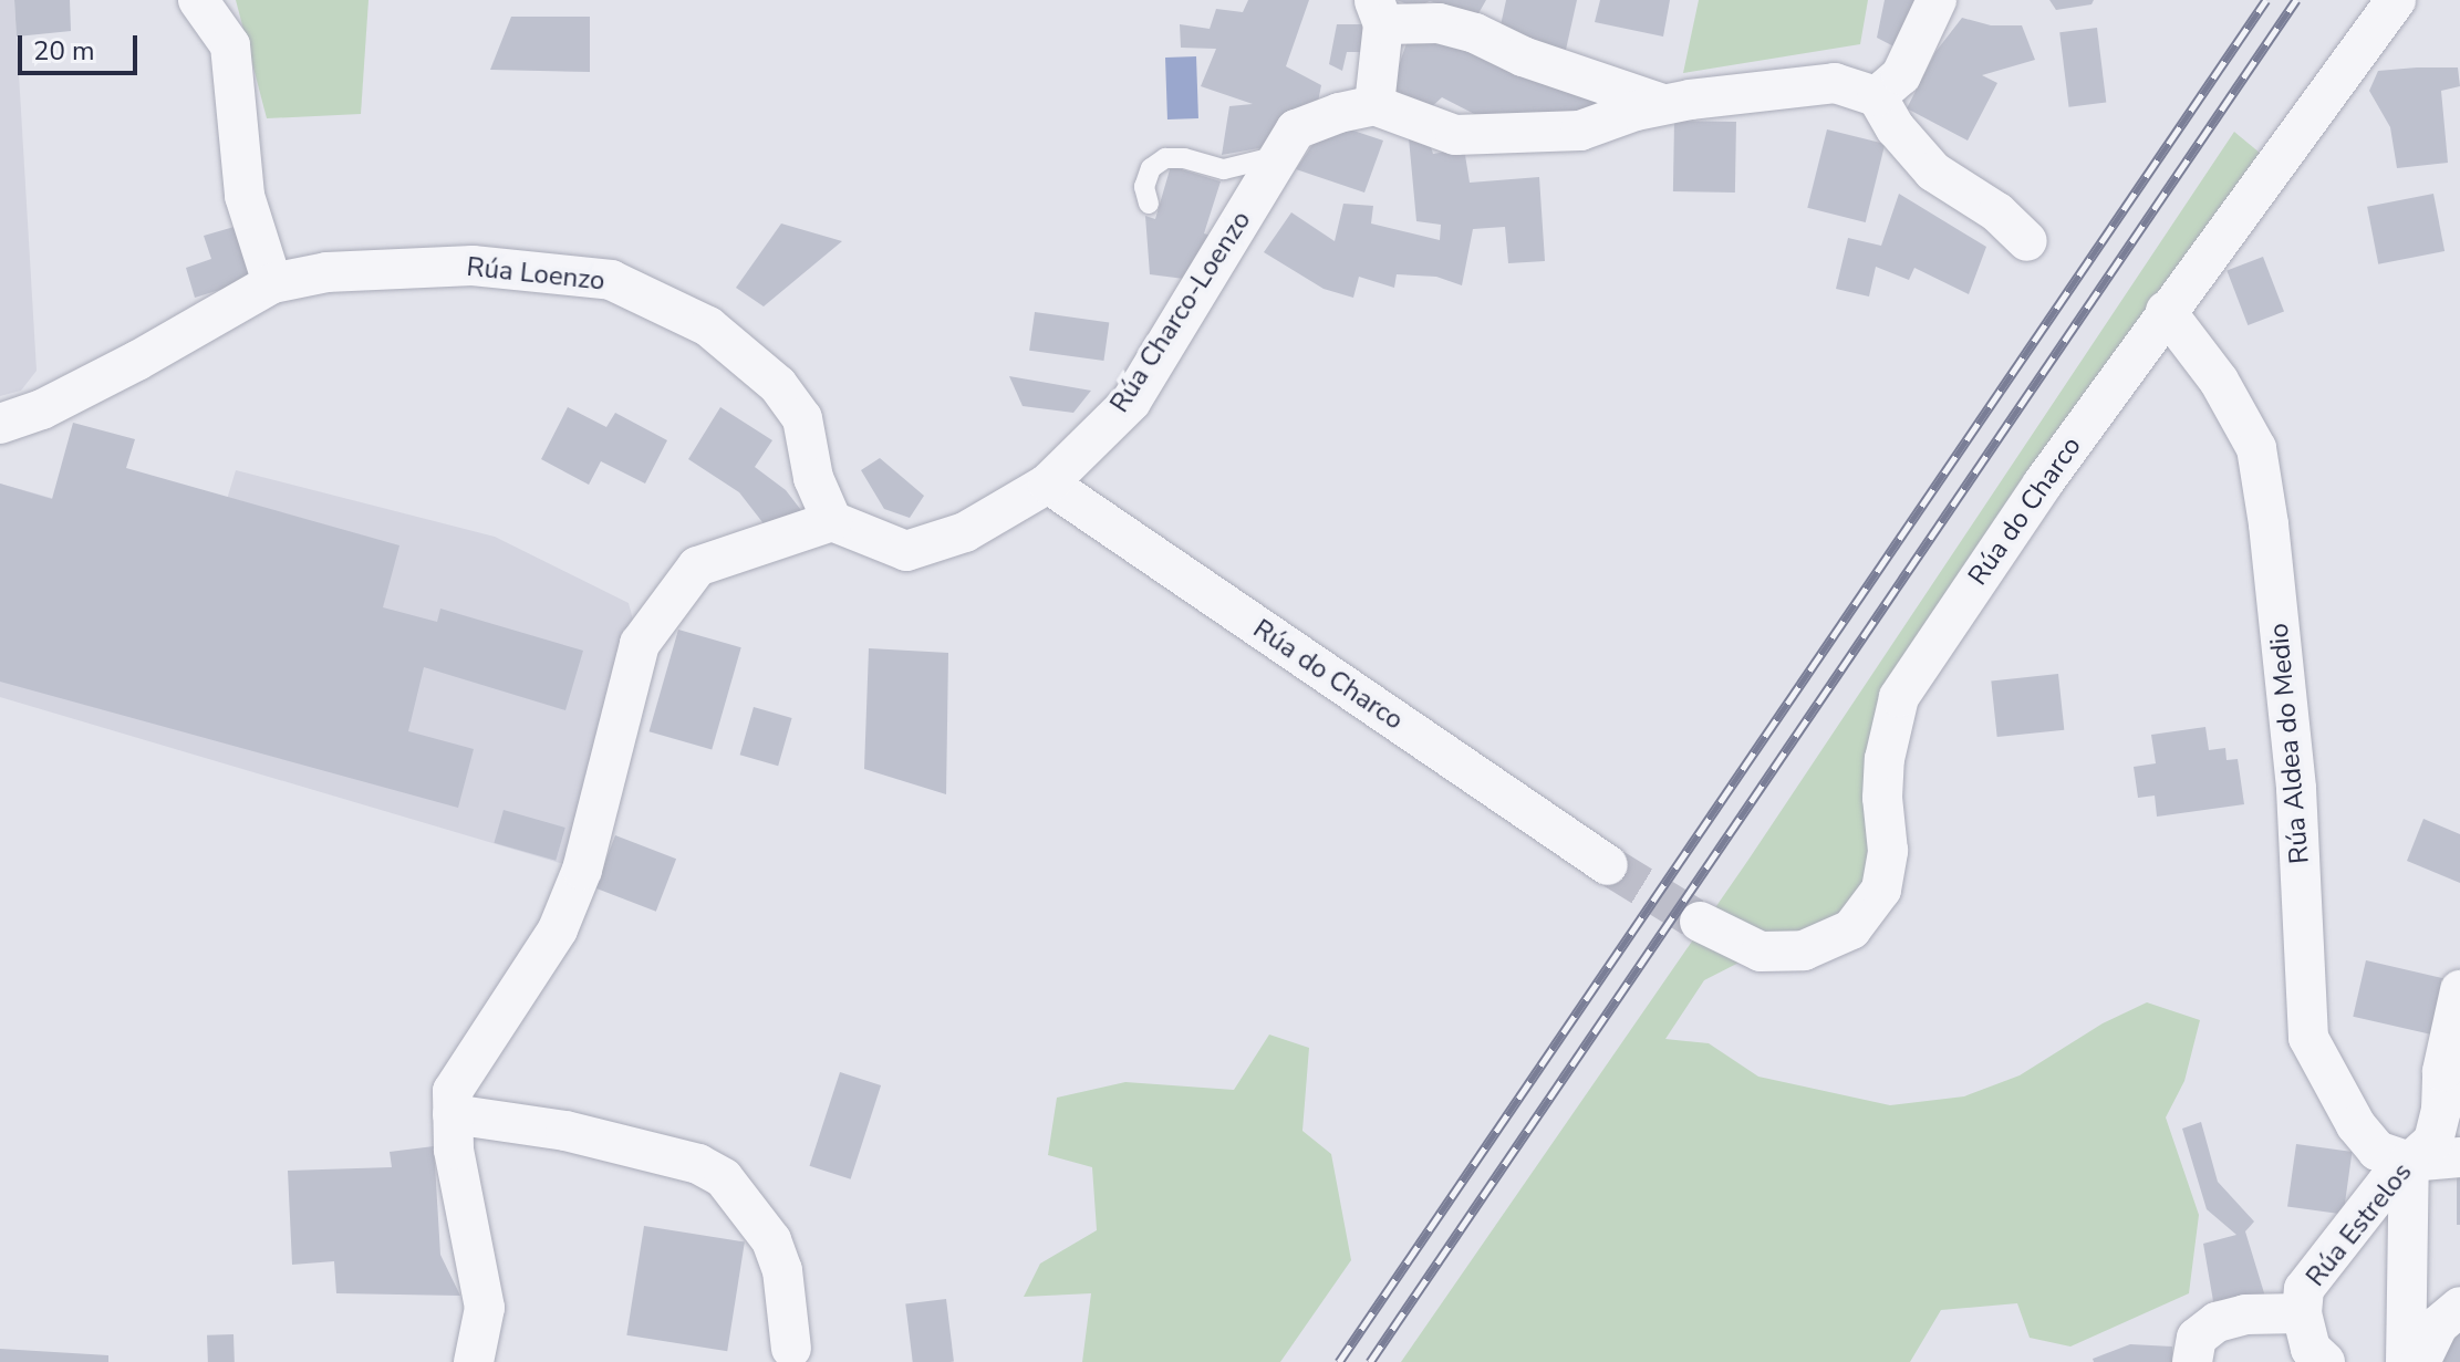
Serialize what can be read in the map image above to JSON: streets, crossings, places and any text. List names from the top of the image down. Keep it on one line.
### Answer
{"streets":{"street":["Rúa Loenzo","Rúa Charco-Loenzo","Rúa do Charco","Rúa Aldea do Medio","Rúa Estrelos"]},"crossings":[["Rúa Loenzo","Rúa Charco-Loenzo"],["Rúa Charco-Loenzo","Rúa do Charco"],["Rúa do Charco","Rúa Aldea do Medio"],["Rúa Aldea do Medio","Rúa Estrelos"]],"scale_bar":"20 m"}
